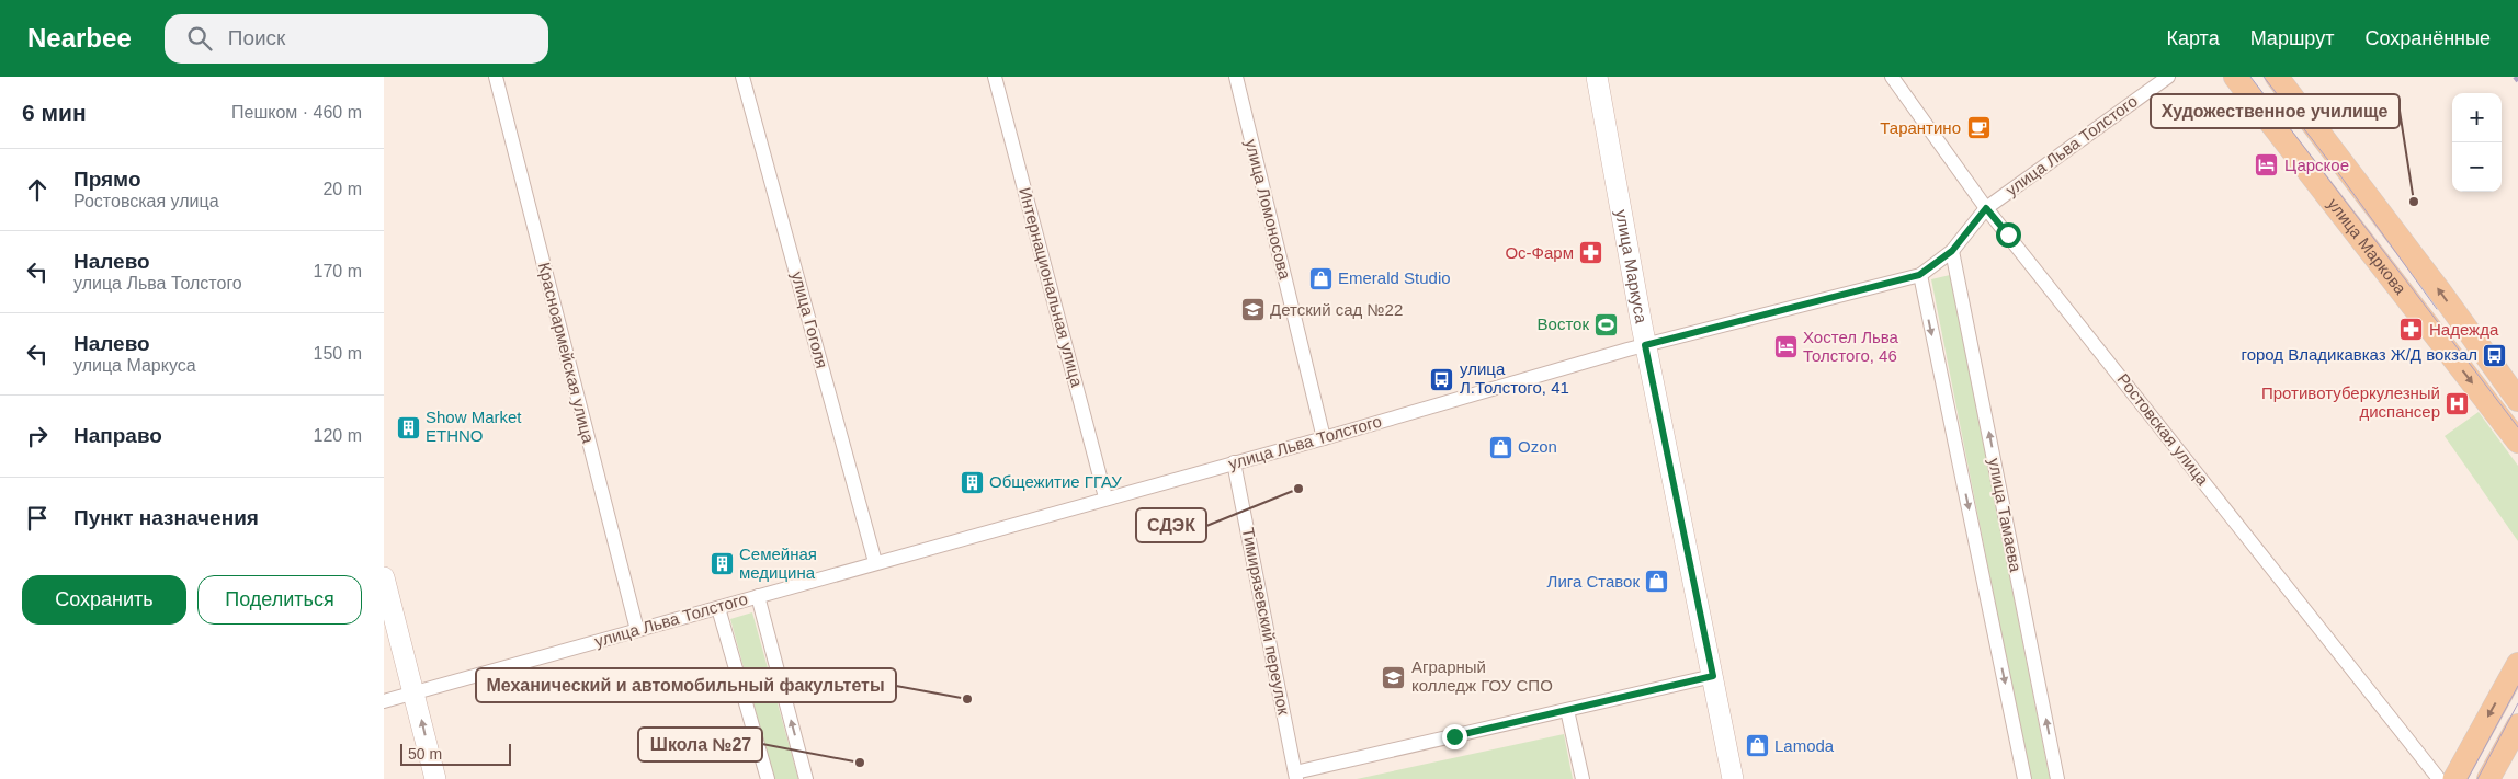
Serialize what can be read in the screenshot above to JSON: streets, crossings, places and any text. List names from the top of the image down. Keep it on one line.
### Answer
{"streets":{"main road":["улица Маркова"],"street":["улица Льва Толстого","улица Ломоносова","улица Маркуса","Интернациональная улица","улица Гоголя","Красноармейская улица","Ростовская улица","улица Тамаева","Тимирязевский переулок"]},"crossings":[["улица Льва Толстого","улица Ломоносова"],["улица Льва Толстого","улица Маркуса"],["улица Льва Толстого","Интернациональная улица"],["улица Льва Толстого","улица Гоголя"],["улица Льва Толстого","Красноармейская улица"],["улица Льва Толстого","Ростовская улица"],["улица Льва Толстого","улица Тамаева"],["улица Льва Толстого","Тимирязевский переулок"]],"places":{"cafe":["Тарантино"],"hotel":["Царское","Хостел Льва Толстого, 46"],"other":["Художественное училище","СДЭК","Механический и автомобильный факультеты","Школа №27"],"pharmacy":["Ос-Фарм","Надежда"],"shop":["Emerald Studio","Ozon","Лига Ставок","Lamoda"],"school or university":["Детский сад №22","Аграрный колледж ГОУ СПО"],"sports":["Восток"],"bus stop":["город Владикавказ Ж/Д вокзал","улица Л.Толстого, 41"],"hospital":["Противотуберкулезный диспансер"],"building":["Show Market ETHNO","Общежитие ГГАУ","Семейная медицина"]},"scale_bar":"50 m","page":{"header":"Nearbee","search":"Поиск","nav":["Карта","Маршрут","Сохранённые"],"heading":["6 мин","Пешком · 460 m"],"map_buttons":["+","−"],"list":[["Прямо","Ростовская улица","20 m"],["Налево","улица Льва Толстого","170 m"],["Налево","улица Маркуса","150 m"],["Направо","120 m"],"Пункт назначения"],"buttons":["Сохранить","Поделиться"],"scale":"50 m"}}
